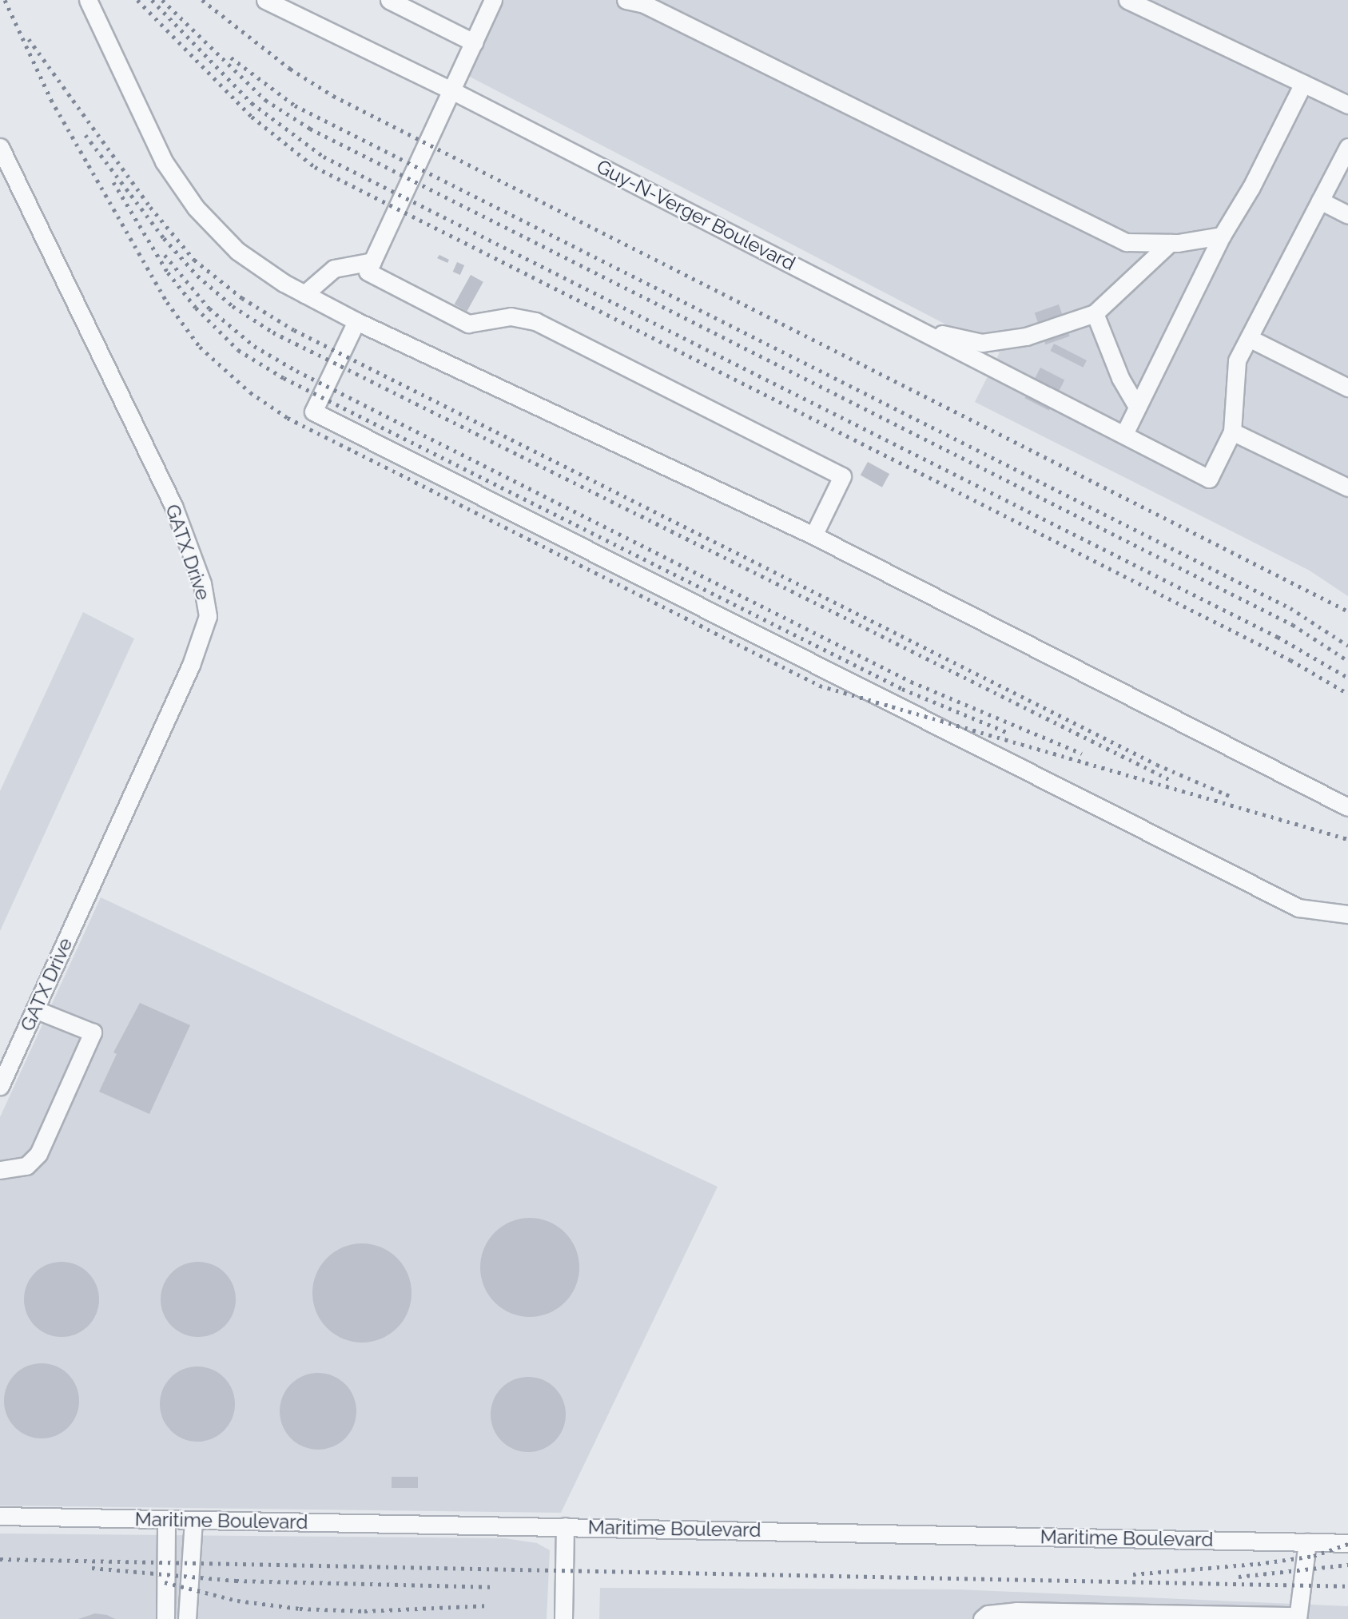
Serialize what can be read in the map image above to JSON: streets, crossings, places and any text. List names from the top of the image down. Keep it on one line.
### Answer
{"streets":{"street":["Guy-N-Verger Boulevard","GATX Drive","Maritime Boulevard"]}}
